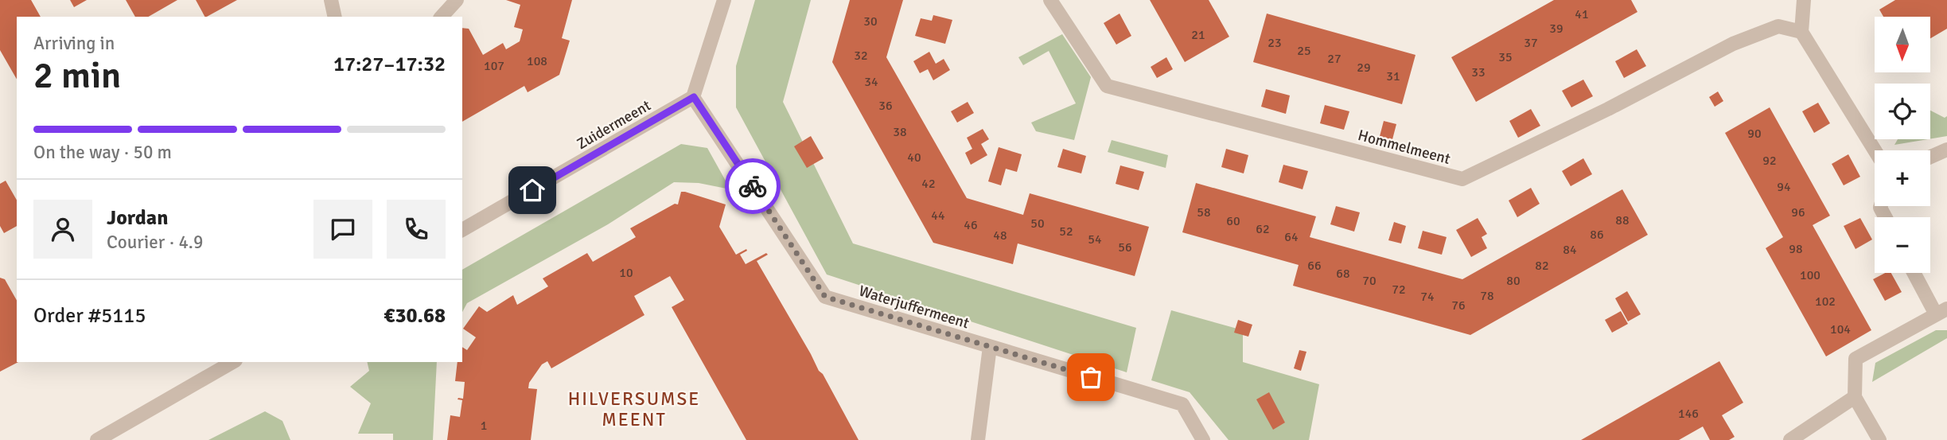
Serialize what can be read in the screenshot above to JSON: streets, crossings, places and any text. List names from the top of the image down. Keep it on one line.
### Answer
{"streets":{"street":["Zuidermeent","Hommelmeent","Waterjuffermeent"]},"crossings":[["Zuidermeent","Waterjuffermeent"]],"districts":["HILVERSUMSE MEENT"],"house_numbers":["41","30","39","21","23","37","25","32","35","27","108","107","29","33","31","34","36","38","90","40","92","42","94","58","96","44","88","60","50","46","62","52","86","48","64","54","56","98","84","66","82","10","68","100","70","80","72","78","74","102","76","104","146","1"],"north":"bottom","page":{"map_buttons":["+","−"],"heading":["2 min","Arriving in","17:27–17:32"],"panel":["Jordan","Courier · 4.9","Order #5115","€30.68"],"bar":"On the way · 50 m"}}
